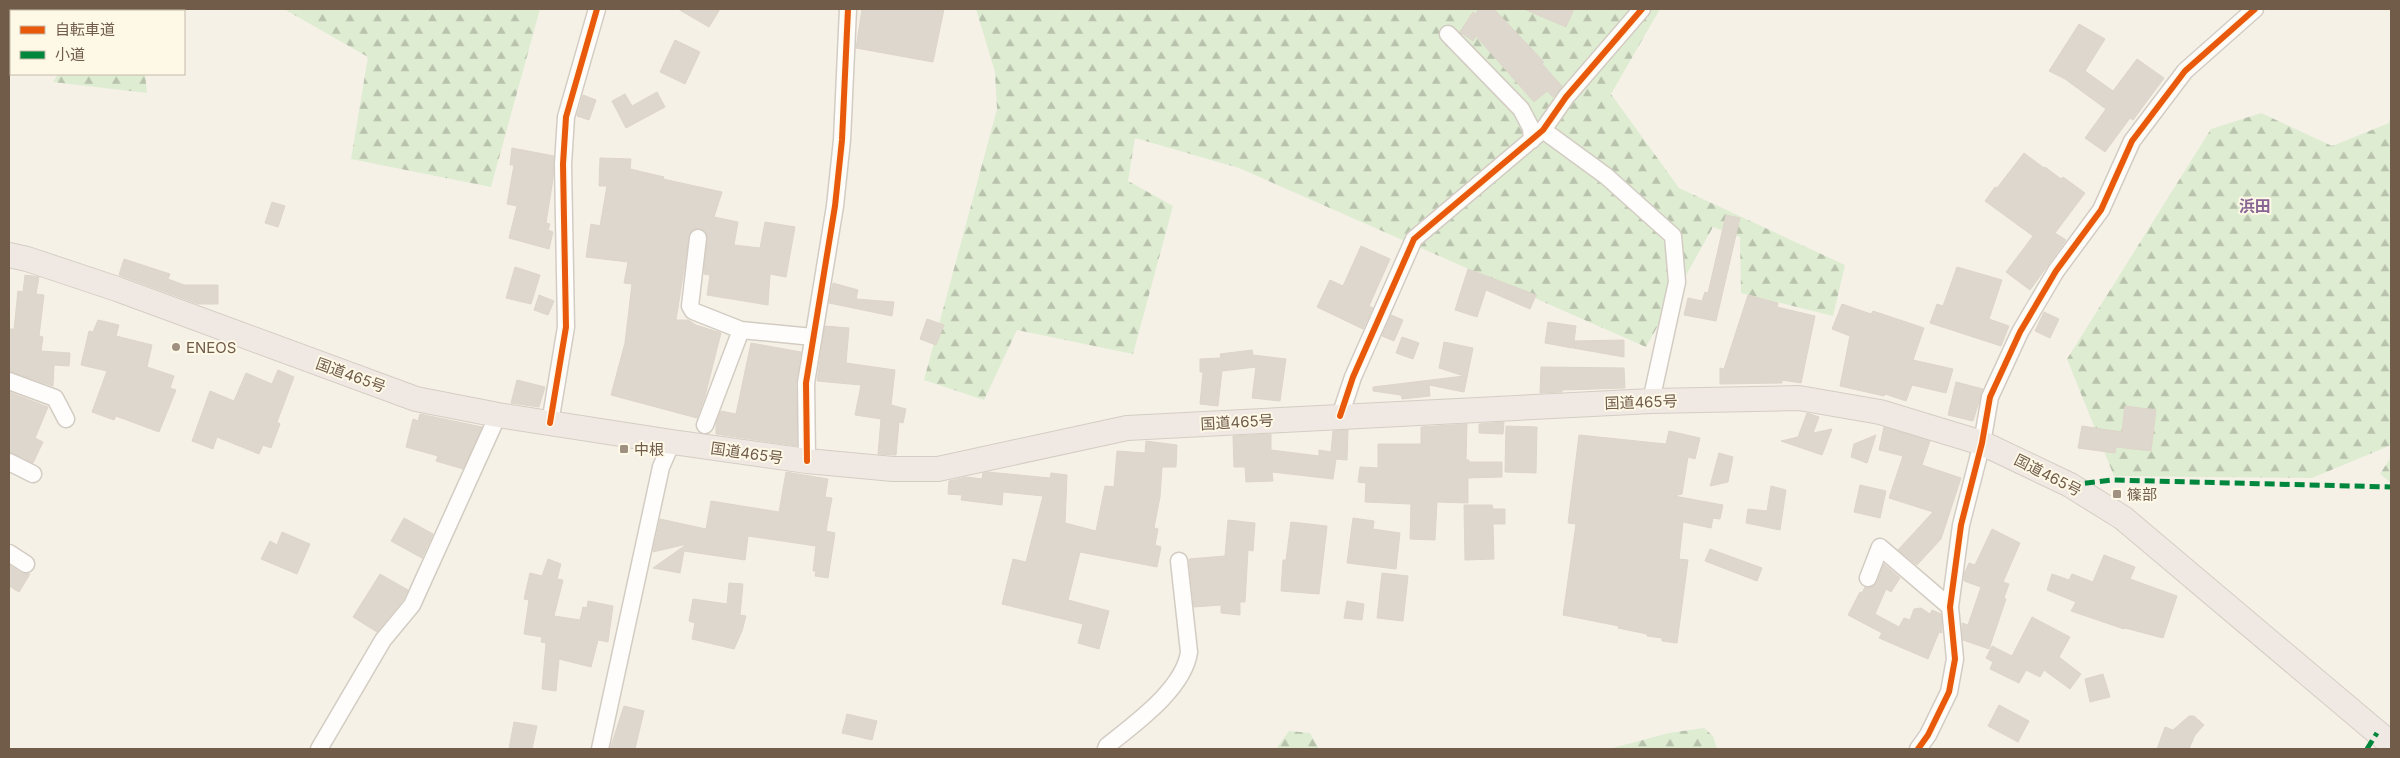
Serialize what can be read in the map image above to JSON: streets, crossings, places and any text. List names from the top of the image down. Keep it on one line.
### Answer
{"streets":{"highway":["国道465号"]},"districts":["浜田"],"places":{"other":["ENEOS"],"transit":["中根","篠部"]},"legend":["自転車道","小道"]}
